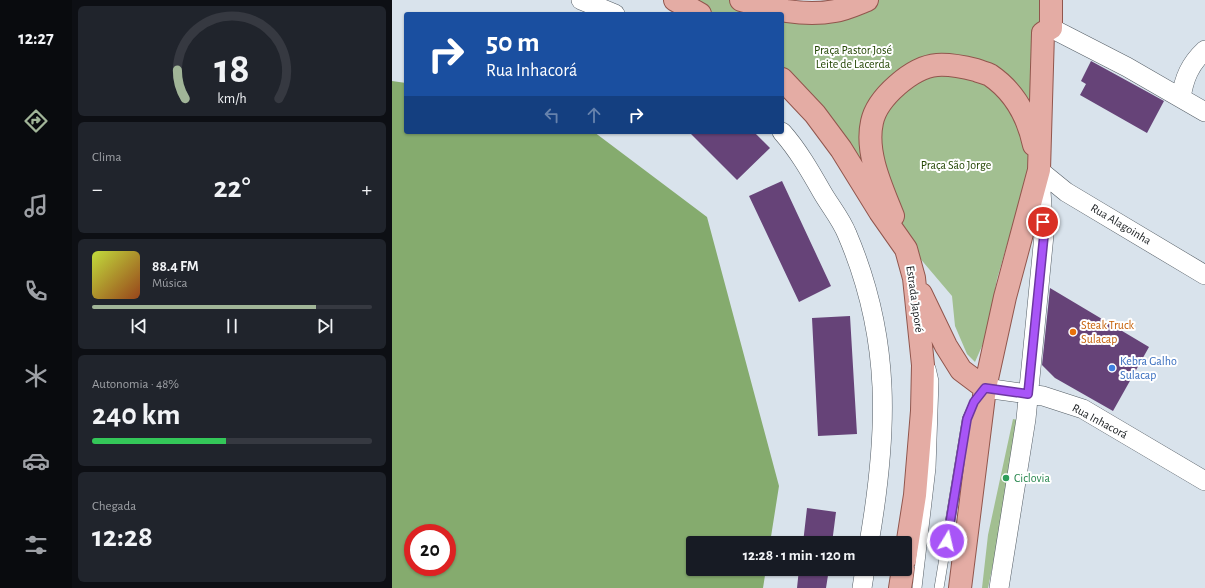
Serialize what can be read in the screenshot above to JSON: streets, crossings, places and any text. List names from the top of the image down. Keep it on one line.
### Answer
{"streets":{"main road":["Estrada Japoré"],"street":["Rua Alagoinha","Rua Inhacorá"]},"parks":["Praça Pastor José Leite de Lacerda","Praça São Jorge"],"places":["Steak Truck Sulacap","Kebra Galho Sulacap","Ciclovia"],"page":{"tabs":"12:27","turn":["50 m","Rua Inhacorá"],"tile":["Clima",["Autonomia · 48%","240 km"],["Chegada","12:28"]],"heat":["−","22°","+"],"song":["88.4 FM","Música"],"limit":"20","trip":"12:28 · 1 min · 120 m","gauge":["18","km/h"]}}
